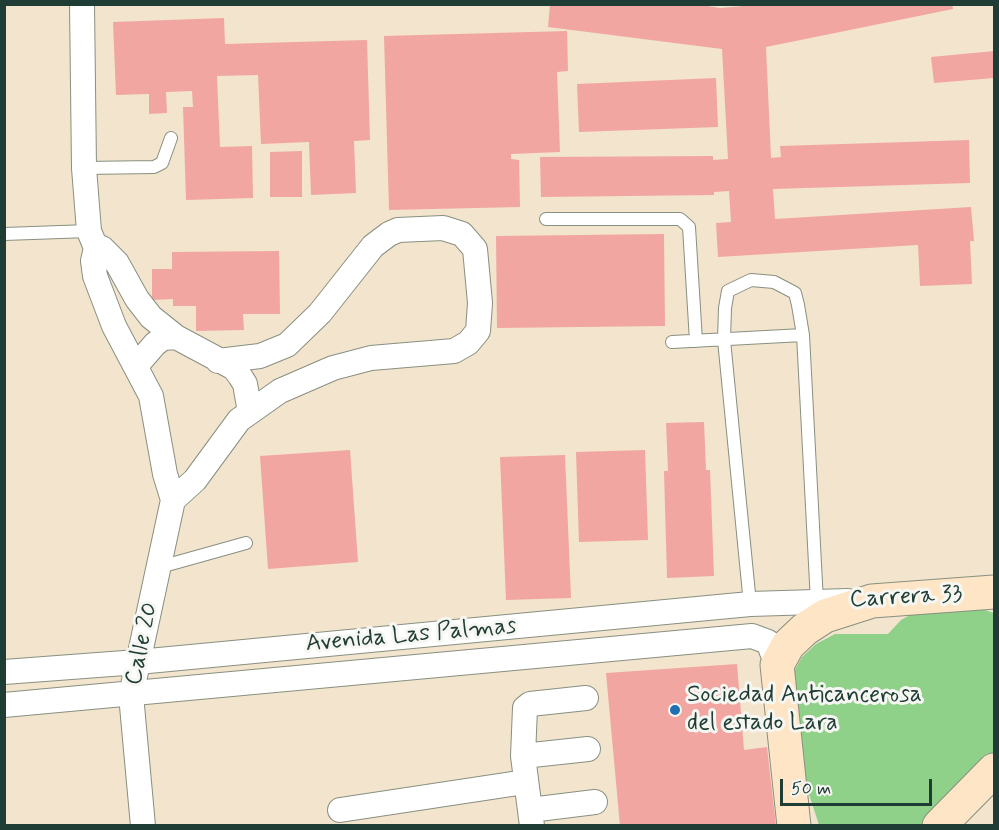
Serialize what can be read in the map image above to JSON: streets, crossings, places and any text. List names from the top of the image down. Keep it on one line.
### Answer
{"streets":{"main road":["Carrera 33"],"street":["Avenida Las Palmas","Calle 20"]},"crossings":[["Carrera 33","Avenida Las Palmas"],["Avenida Las Palmas","Calle 20"]],"places":["Sociedad Anticancerosa del estado Lara"],"scale_bar":"50 m"}
